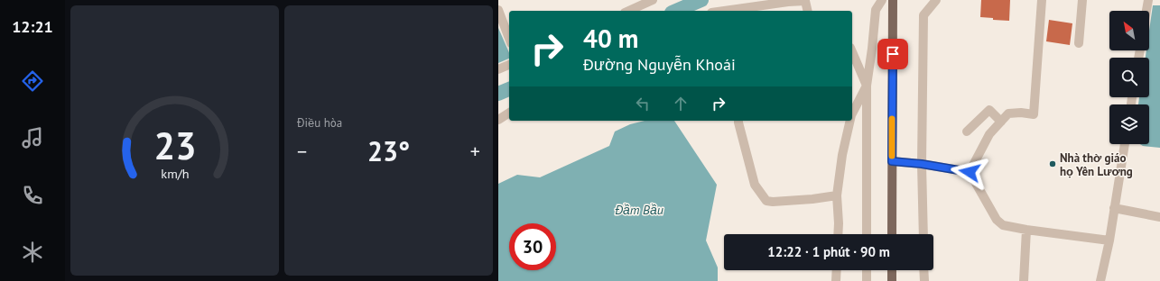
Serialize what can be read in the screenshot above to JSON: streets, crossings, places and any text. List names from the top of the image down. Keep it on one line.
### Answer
{"water":["Đầm Bầu"],"places":["Nhà thờ giáo họ Yên Lương"],"north":"top left","page":{"tabs":"12:21","tile":"Điều hòa","turn":["40 m","Đường Nguyễn Khoái"],"heat":["−","23°","+"],"limit":"30","trip":"12:22 · 1 phút · 90 m","gauge":["23","km/h"]}}
